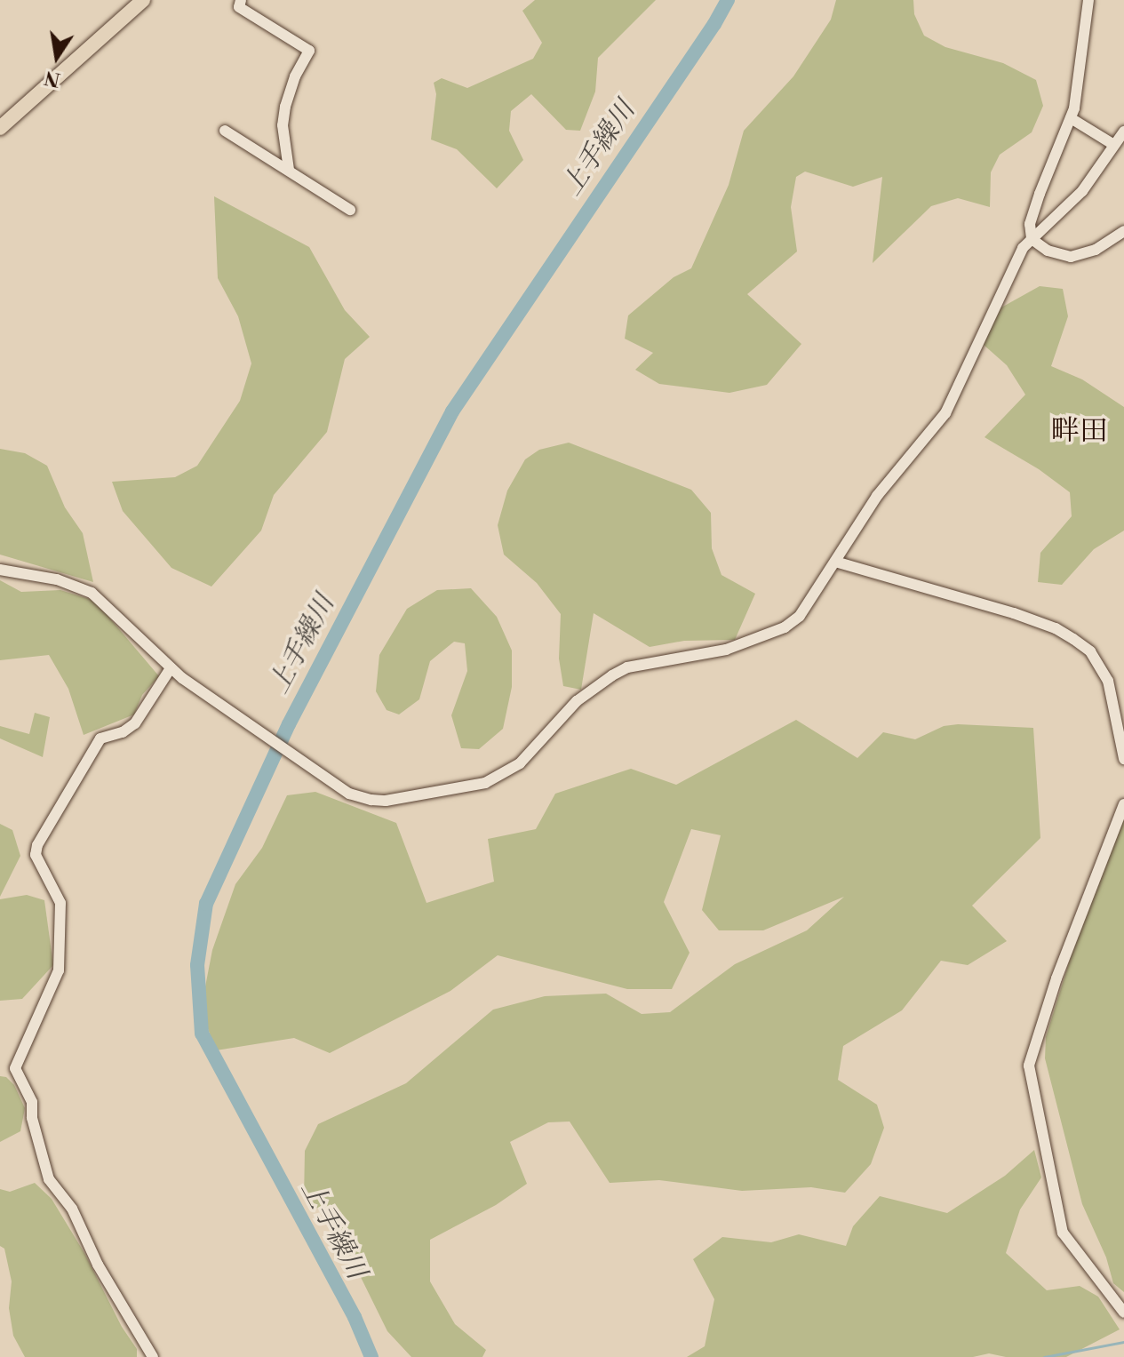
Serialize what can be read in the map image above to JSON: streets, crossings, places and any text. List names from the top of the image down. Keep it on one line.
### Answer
{"districts":["畔田"],"water":["上手繰川"],"north":"bottom"}
